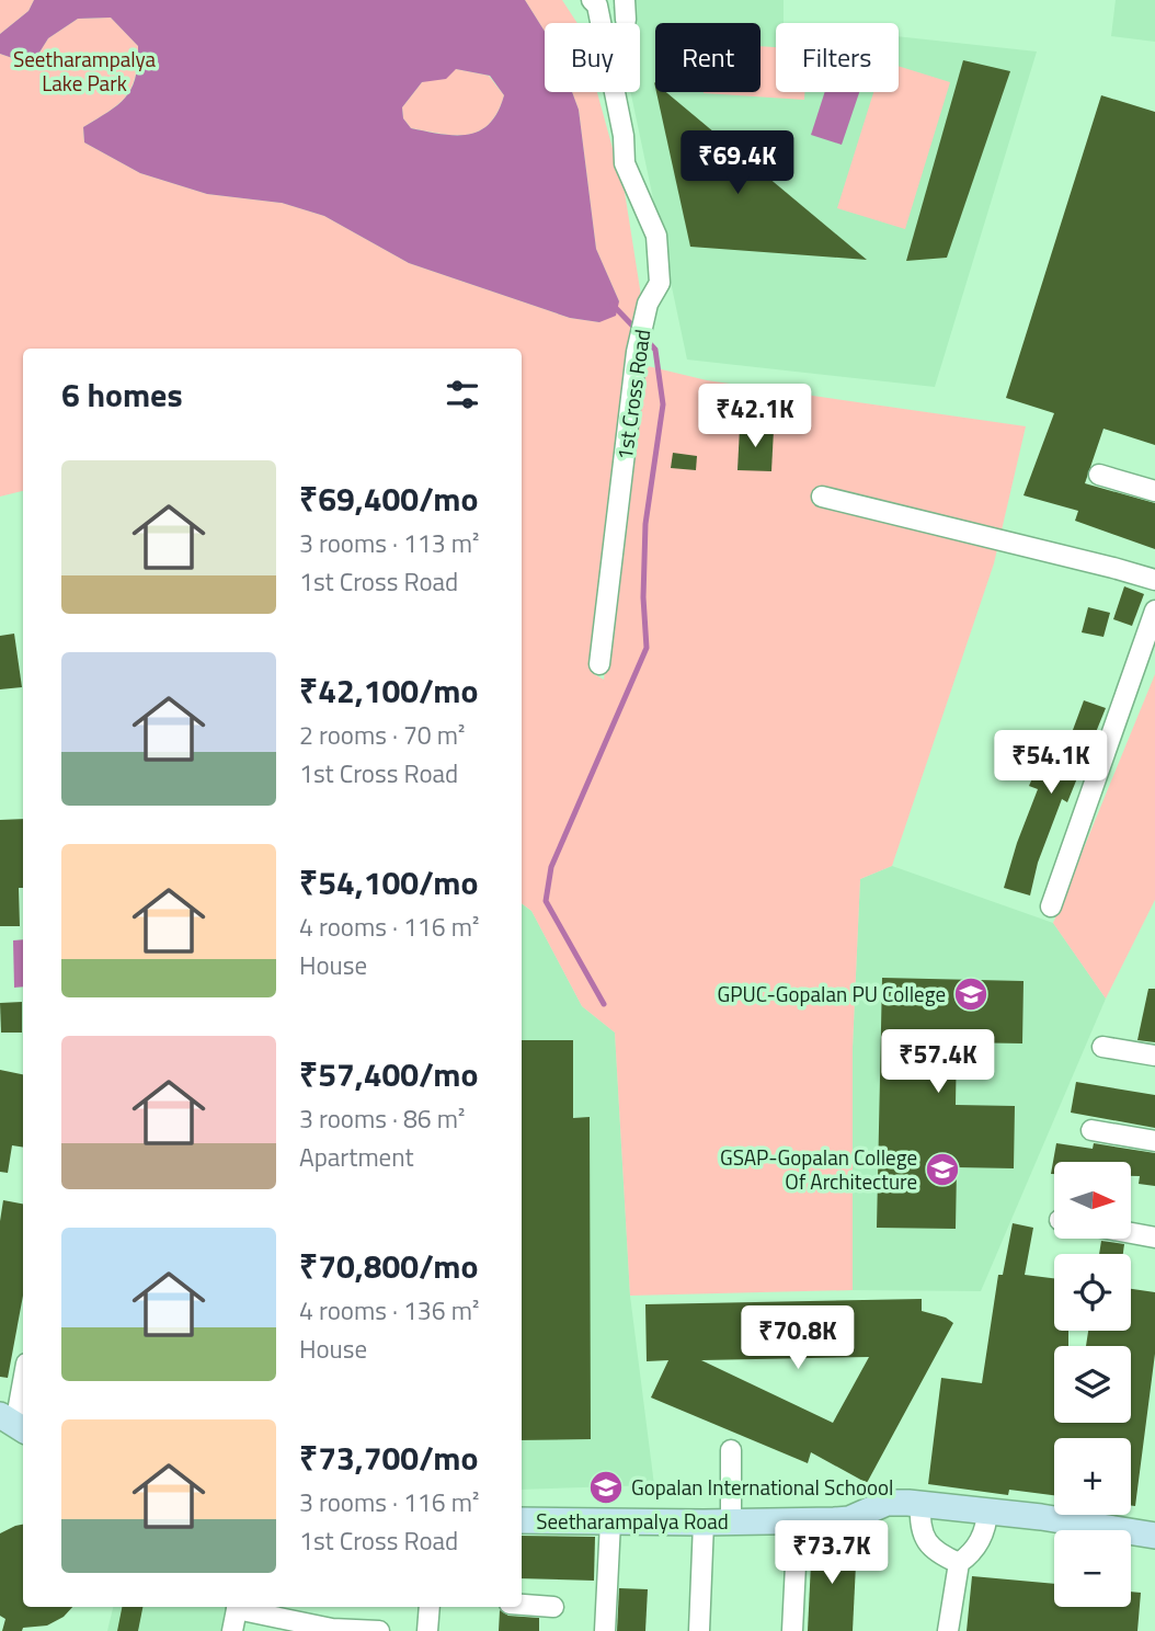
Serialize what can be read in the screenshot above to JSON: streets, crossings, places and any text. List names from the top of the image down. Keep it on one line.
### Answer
{"streets":{"street":["1st Cross Road","Seetharampalya Road"]},"parks":["Seetharampalya Lake Park"],"places":{"school or university":["GPUC-Gopalan PU College","GSAP-Gopalan College Of Architecture","Gopalan International Schoool"]},"north":"right","page":{"chip":["Buy","Rent","Filters"],"price":["₹69.4K","₹42.1K","₹54.1K","₹57.4K","₹70.8K","₹73.7K"],"heading":"6 homes","list":[{"name":"₹69,400/mo","note":"3 rooms · 113 m² · 1st Cross Road"},{"name":"₹42,100/mo","note":"2 rooms · 70 m² · 1st Cross Road"},{"name":"₹54,100/mo","note":"4 rooms · 116 m² · House"},{"name":"₹57,400/mo","note":"3 rooms · 86 m² · Apartment"},{"name":"₹70,800/mo","note":"4 rooms · 136 m² · House"},{"name":"₹73,700/mo","note":"3 rooms · 116 m² · 1st Cross Road"}],"map_buttons":["+","−"]}}
